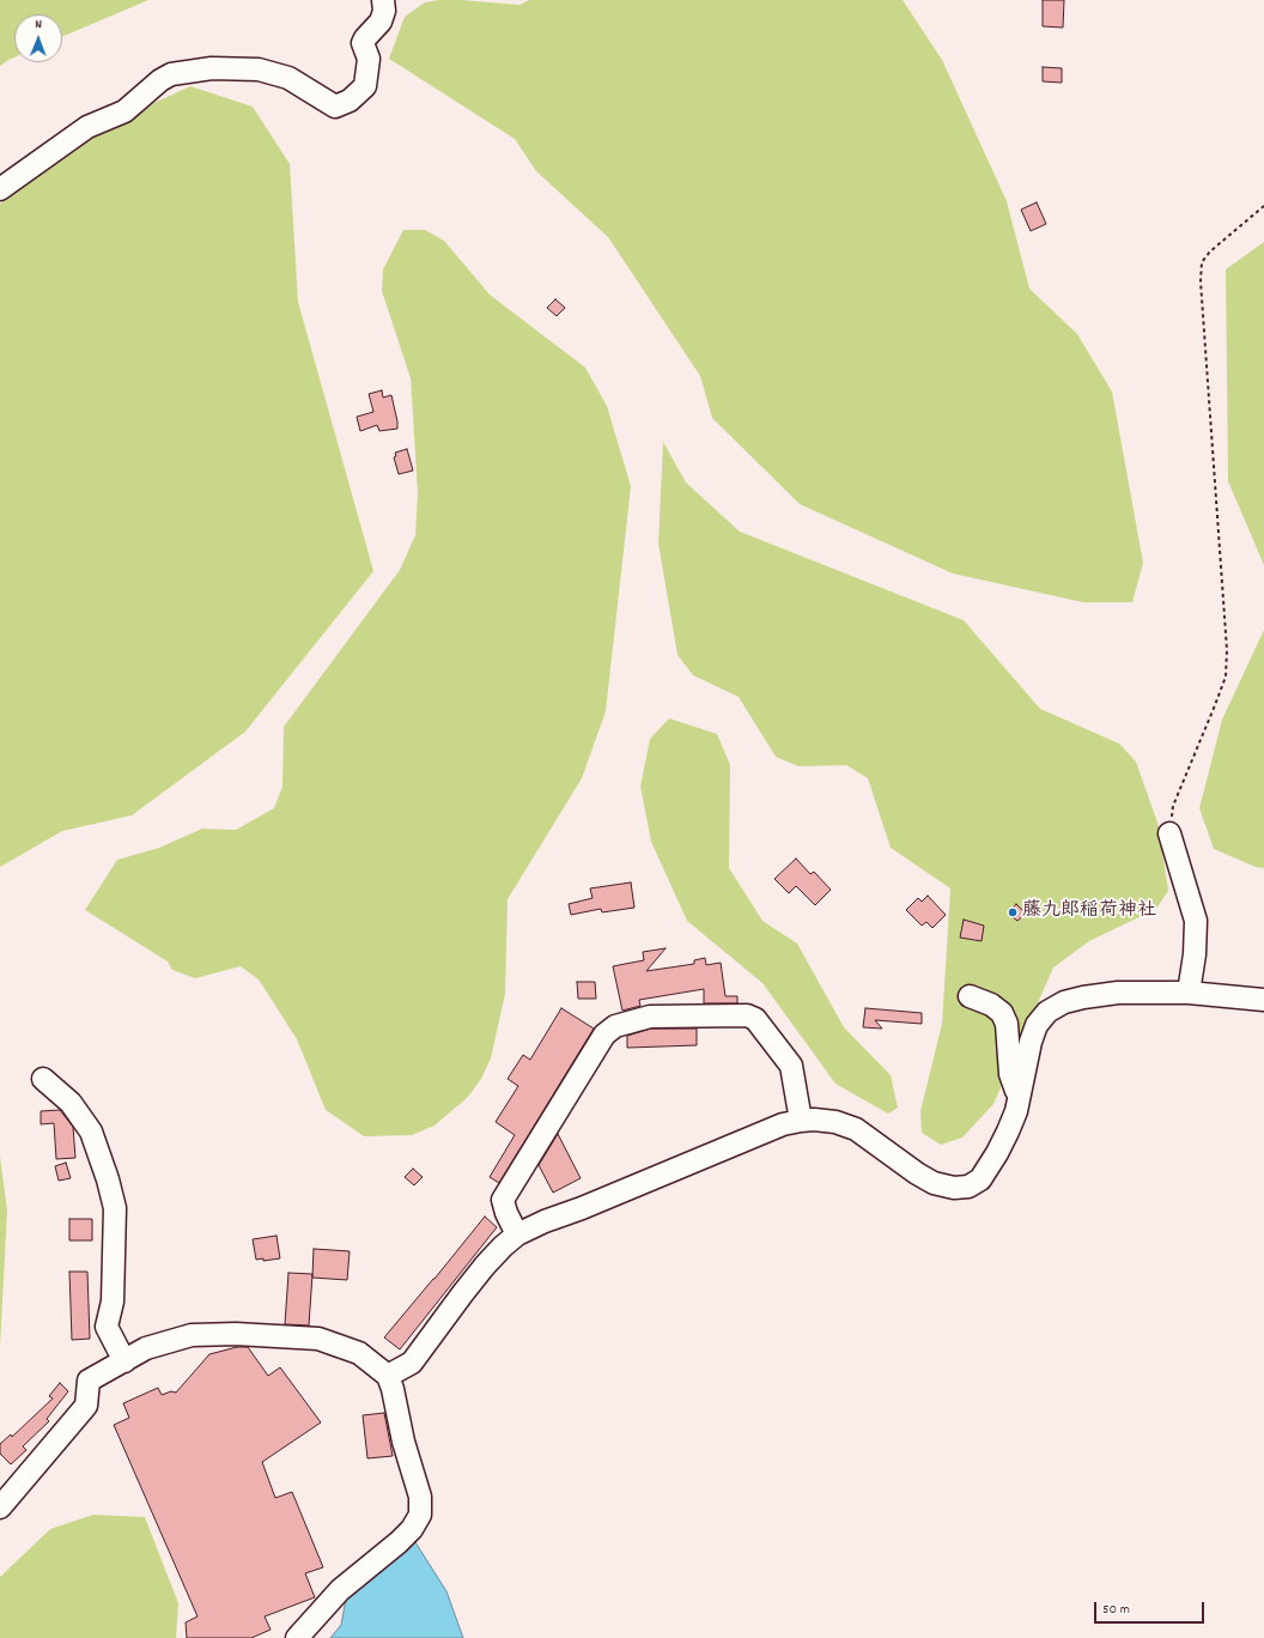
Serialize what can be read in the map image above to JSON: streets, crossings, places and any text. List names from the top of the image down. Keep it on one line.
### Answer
{"places":["藤九郎稲荷神社"],"scale_bar":"50 m","north":"top"}
